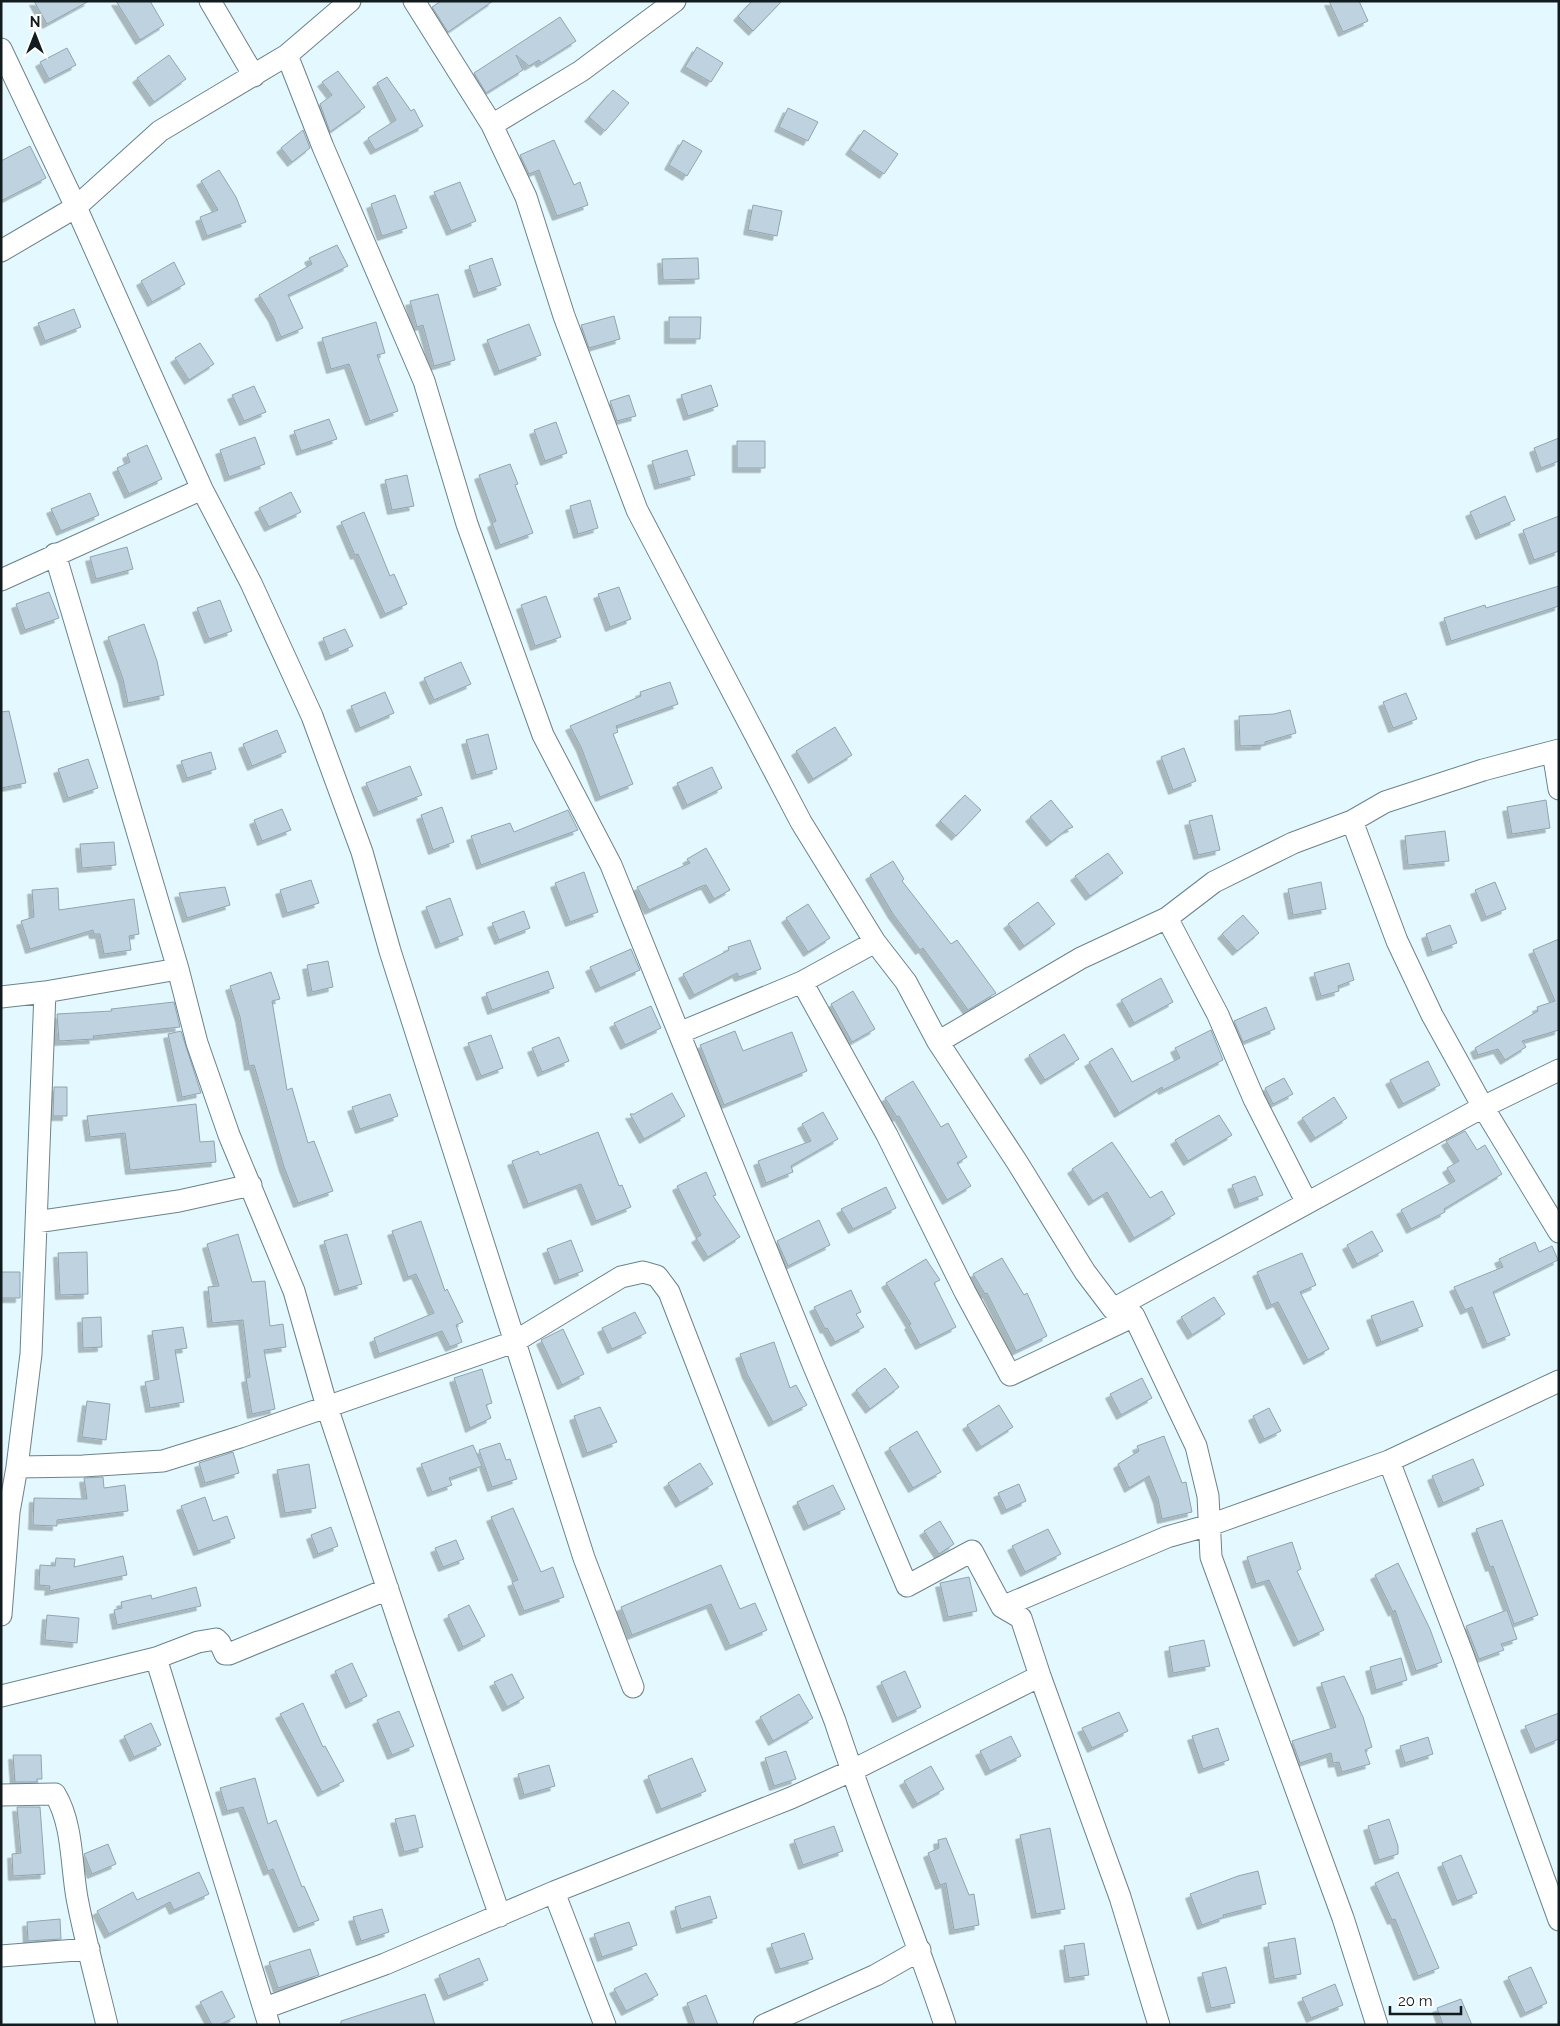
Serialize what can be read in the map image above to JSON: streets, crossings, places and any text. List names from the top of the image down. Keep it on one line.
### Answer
{"scale_bar":"20 m","north":"top"}
